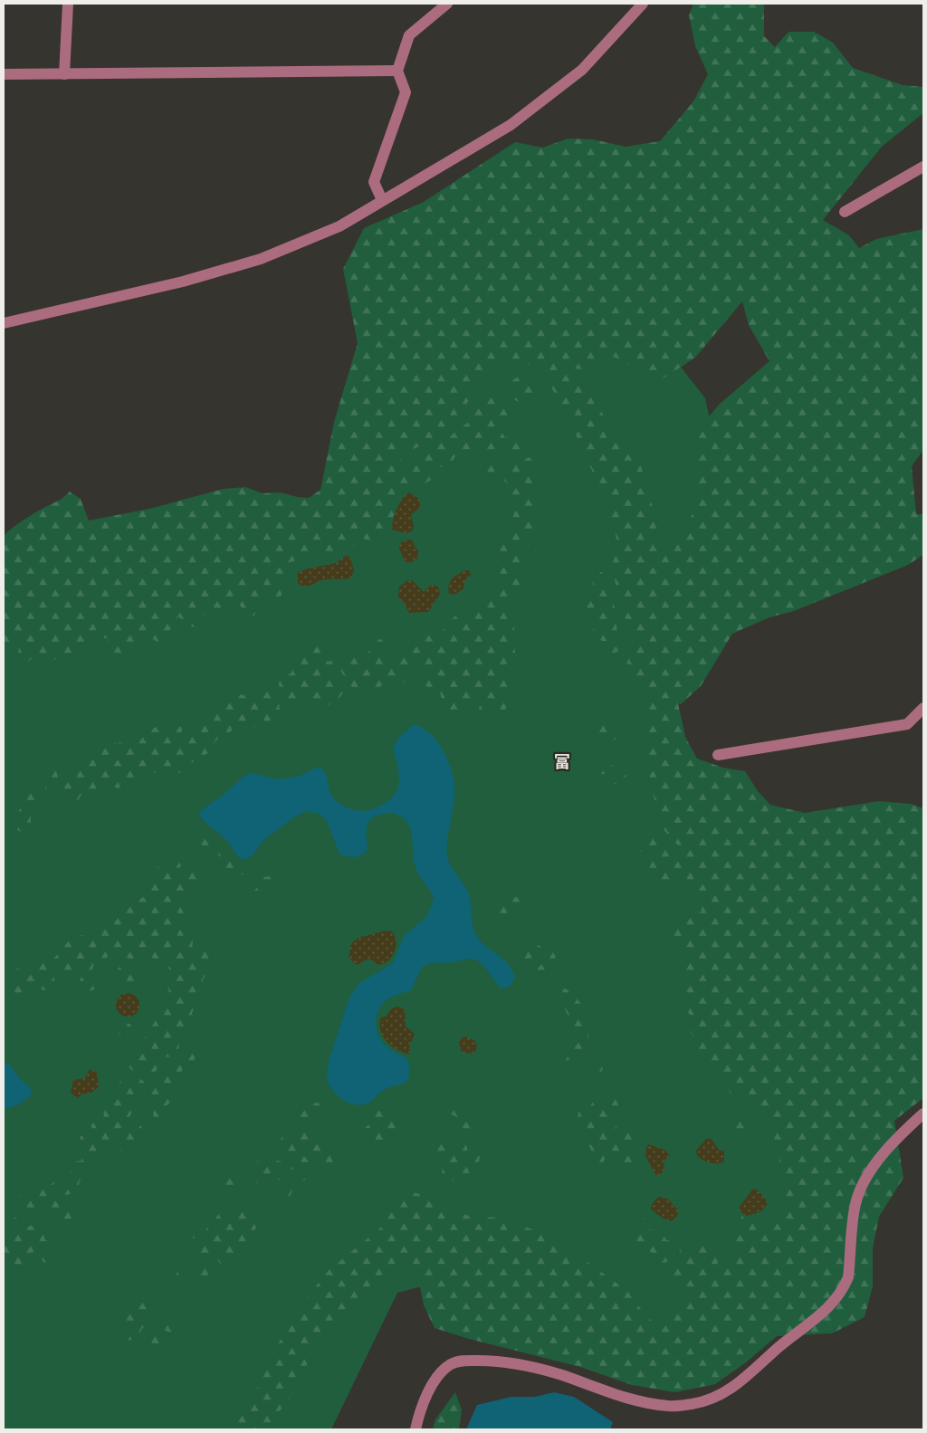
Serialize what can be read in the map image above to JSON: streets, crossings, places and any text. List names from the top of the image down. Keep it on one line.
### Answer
{"districts":["富"]}
